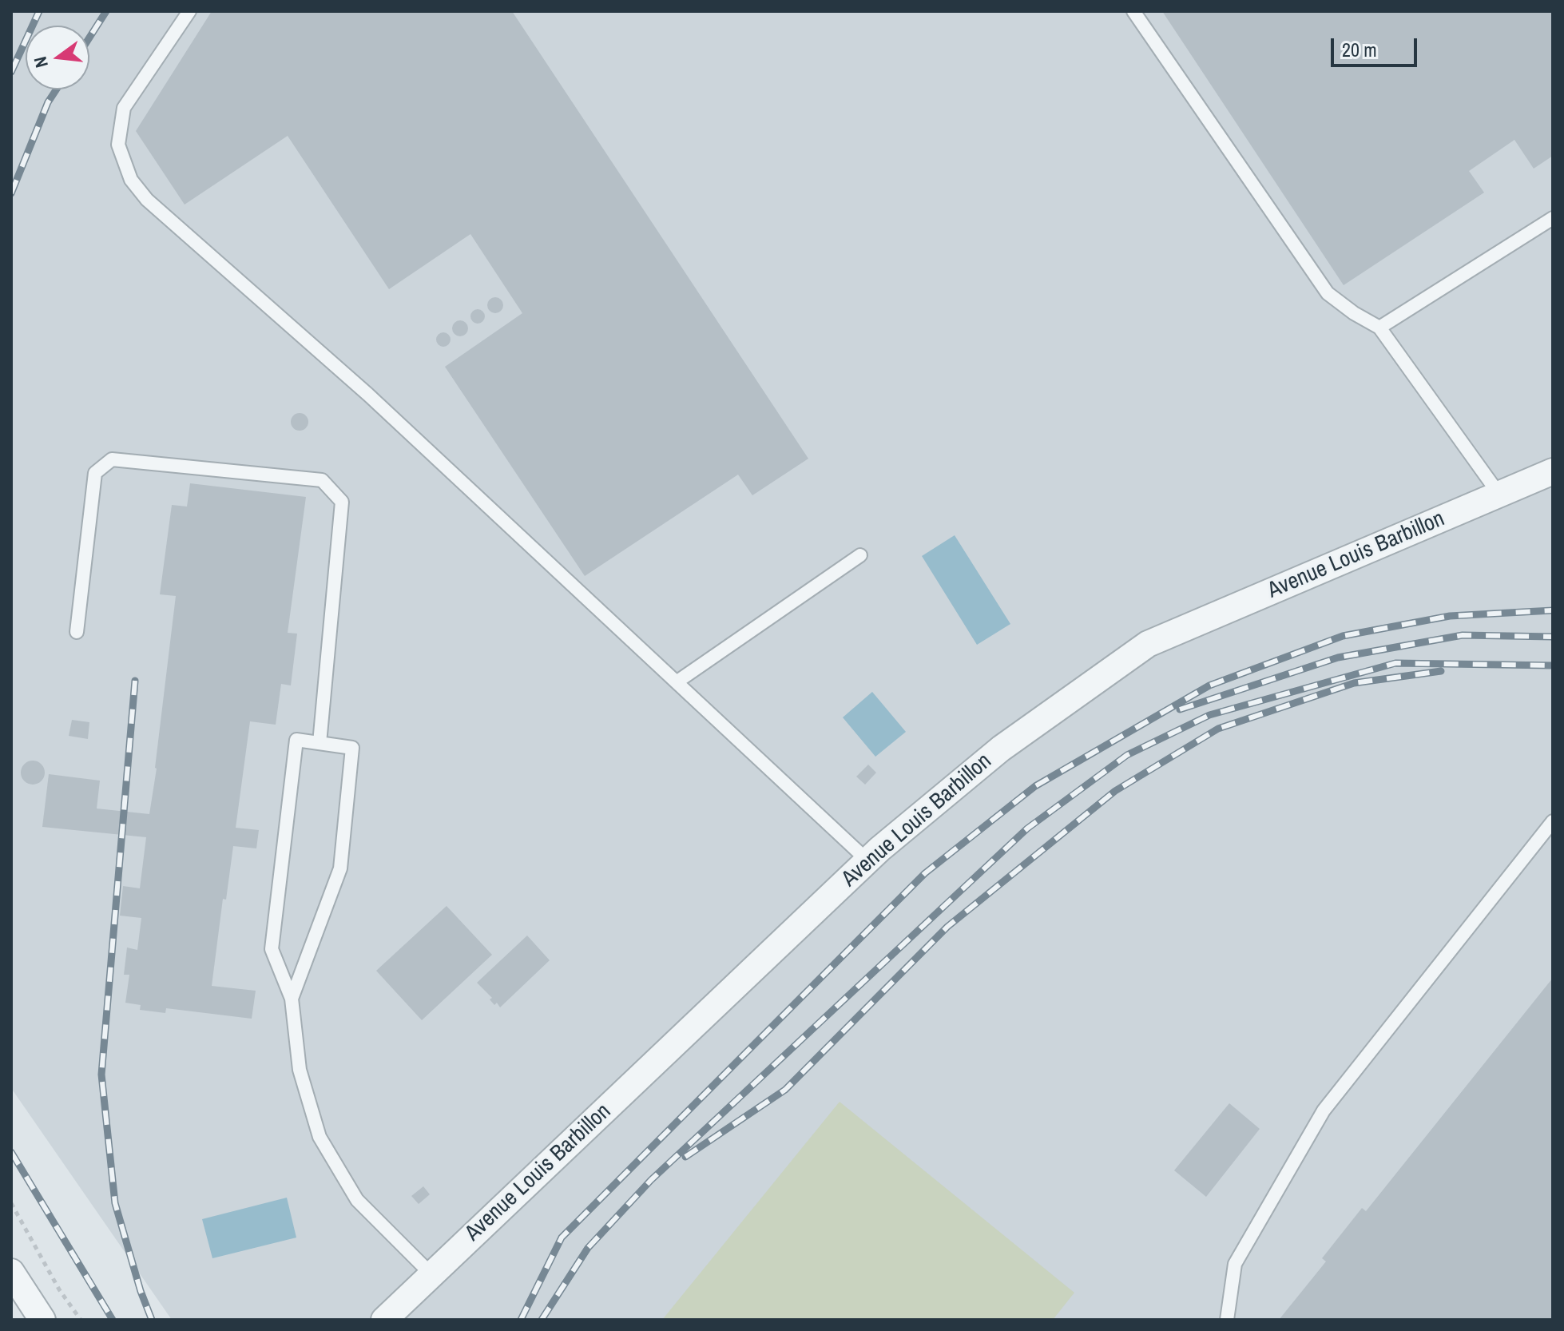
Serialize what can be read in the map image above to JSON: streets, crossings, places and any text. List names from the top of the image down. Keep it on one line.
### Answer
{"streets":{"street":["Avenue Louis Barbillon"]},"scale_bar":"20 m","north":"left"}
